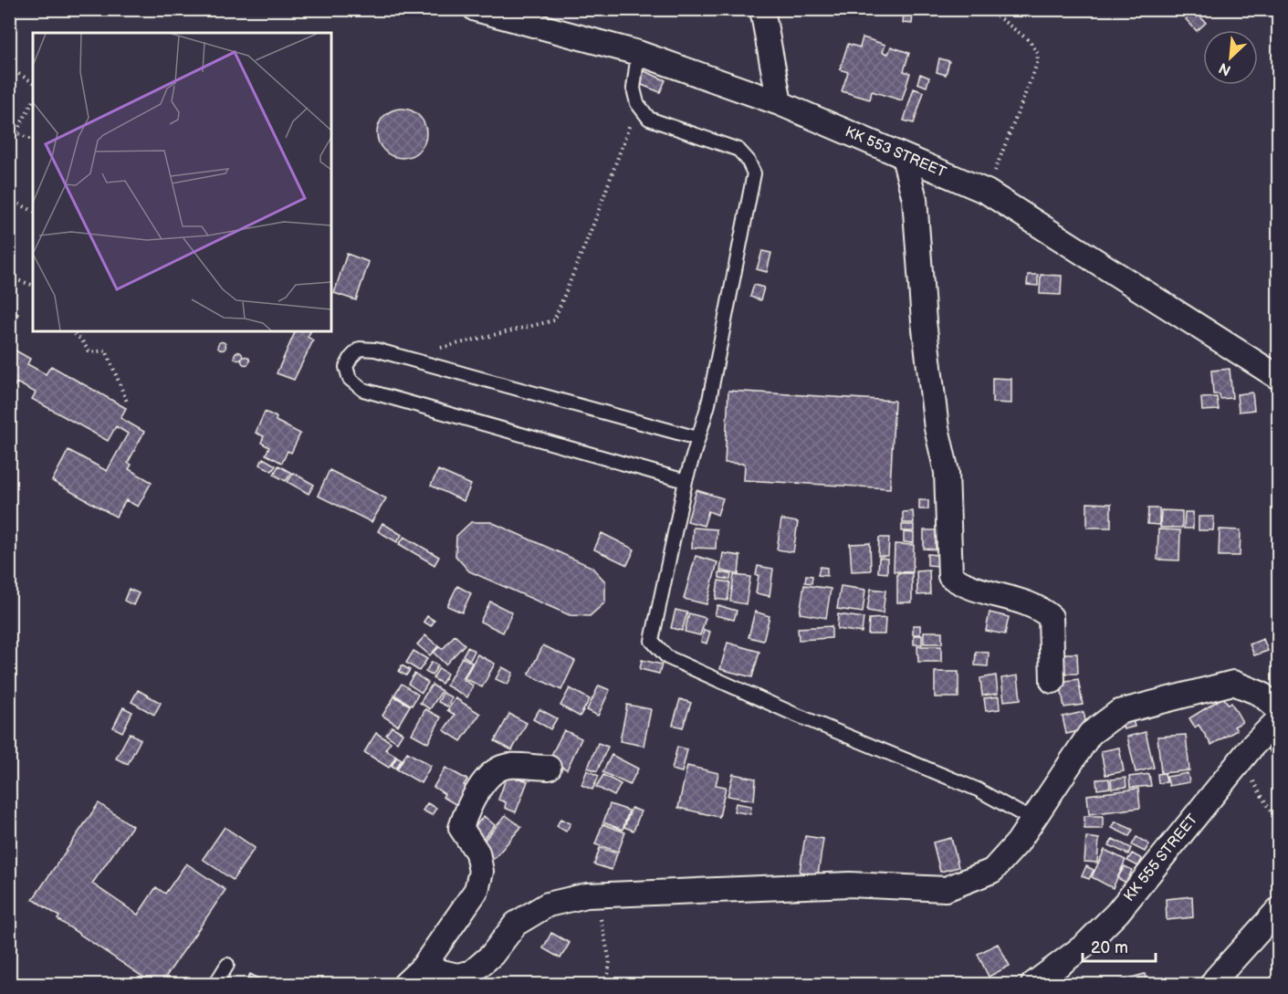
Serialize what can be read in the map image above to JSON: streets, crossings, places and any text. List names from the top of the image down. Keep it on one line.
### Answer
{"streets":{"street":["KK 553 STREET","KK 555 STREET"]},"scale_bar":"20 m","north":"bottom left"}
